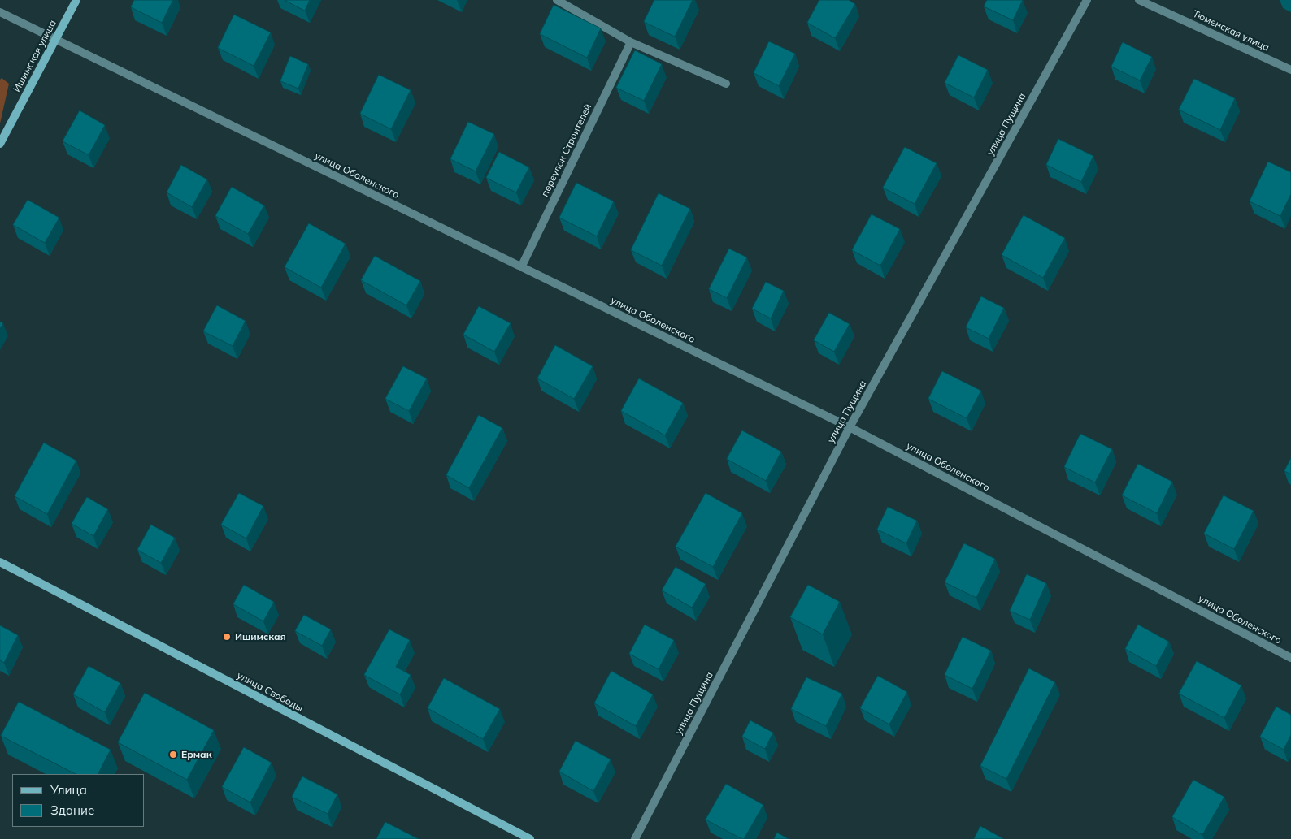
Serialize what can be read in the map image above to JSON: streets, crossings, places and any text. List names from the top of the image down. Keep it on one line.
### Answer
{"streets":{"street":["Тюменская улица","Ишимская улица","улица Пущина","переулок Строителей","улица Оболенского","улица Свободы"]},"crossings":[["Ишимская улица","улица Оболенского"],["улица Пущина","улица Оболенского"],["переулок Строителей","улица Оболенского"]],"places":["Ишимская","Ермак"],"legend":["Улица","Здание"]}
